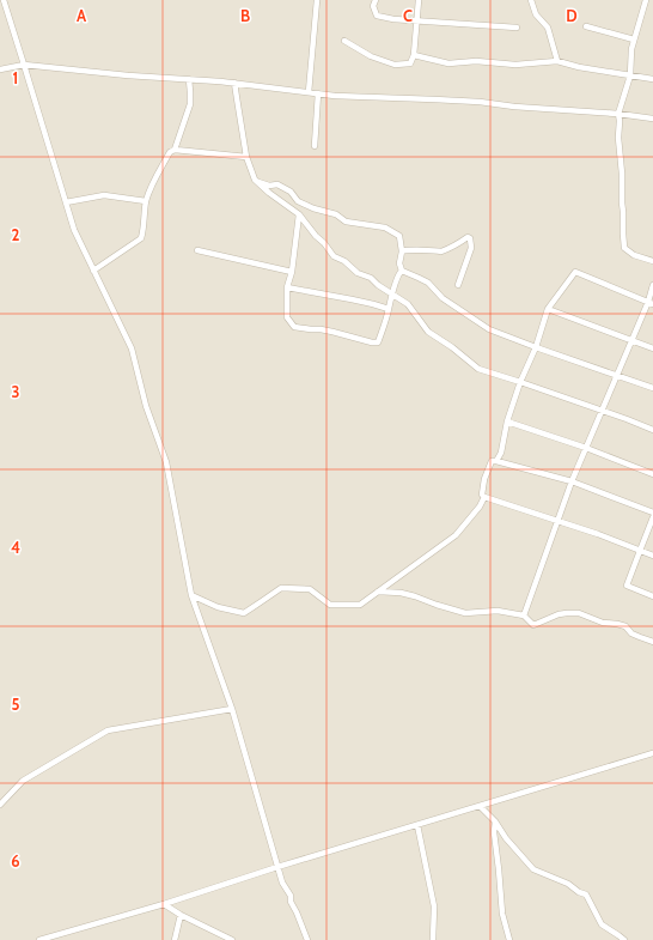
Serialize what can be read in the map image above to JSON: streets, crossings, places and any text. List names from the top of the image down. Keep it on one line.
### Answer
{"grid":{"columns":["A","B","C","D"],"rows":["1","2","3","4","5","6"]}}
